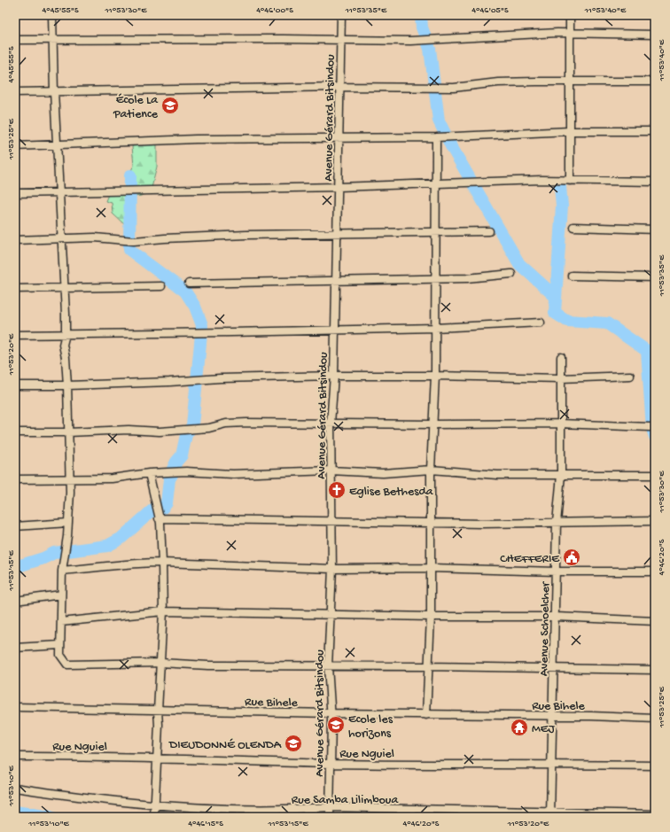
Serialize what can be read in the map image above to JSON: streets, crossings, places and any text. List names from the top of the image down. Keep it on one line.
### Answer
{"streets":{"street":["Avenue Gérard Bitsindou","Avenue Schoelcher","Rue Bihele","Rue Nguiel","Rue Samba Lilimboua"]},"crossings":[["Avenue Gérard Bitsindou","Rue Bihele"],["Avenue Gérard Bitsindou","Rue Nguiel"],["Avenue Gérard Bitsindou","Rue Samba Lilimboua"],["Avenue Schoelcher","Rue Bihele"],["Avenue Schoelcher","Rue Nguiel"],["Avenue Schoelcher","Rue Samba Lilimboua"]],"places":{"school or university":["École La Patience","Ecole les horizons","DIEUDONNÉ OLENDA"],"church":["Eglise Bethesda"],"public building":["CHEFFERIE"],"temple":["MEJ"]},"coordinates":["4°45'55\"S","11°53'30\"E","4°46'00\"S","11°53'35\"E","4°46'05\"S","11°53'40\"E","11°53'25\"E","11°53'20\"E","4°46'20\"S","11°53'15\"E","11°53'10\"E","4°46'15\"S"]}
